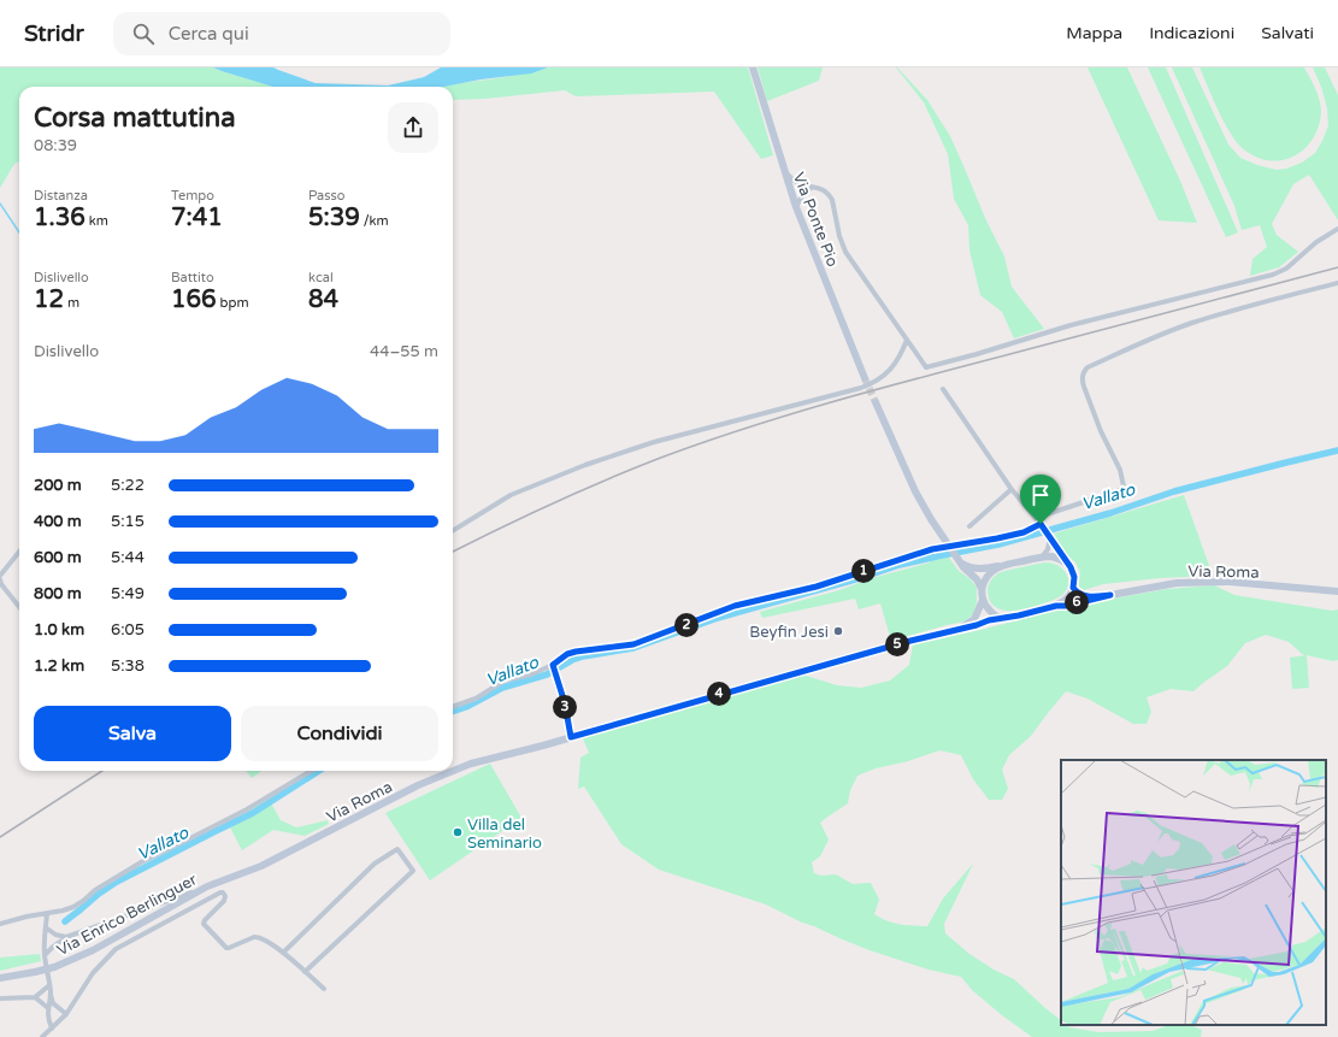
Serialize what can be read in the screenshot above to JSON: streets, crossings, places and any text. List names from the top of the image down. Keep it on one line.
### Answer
{"streets":{"main road":["Via Ponte Pio","Via Roma","Via Enrico Berlinguer"]},"crossings":[["Via Roma","Via Enrico Berlinguer"]],"water":["Vallato"],"places":["Beyfin Jesi","Villa del Seminario"],"page":{"header":"Stridr","search":"Cerca qui","nav":["Mappa","Indicazioni","Salvati"],"heading":["Corsa mattutina","08:39"],"stats":[["Distanza","1.36 km"],["Tempo","7:41"],["Passo","5:39 /km"],["Dislivello","12 m"],["Battito","166 bpm"],["kcal","84"]],"chart":["Dislivello","44–55 m"],"list":[{"name":"200 m","note":"5:22"},{"name":"400 m","note":"5:15"},{"name":"600 m","note":"5:44"},{"name":"800 m","note":"5:49"},{"name":"1.0 km","note":"6:05"},{"name":"1.2 km","note":"5:38"}],"pins":["1","6","2","5","4","3"],"buttons":["Salva","Condividi"]}}
